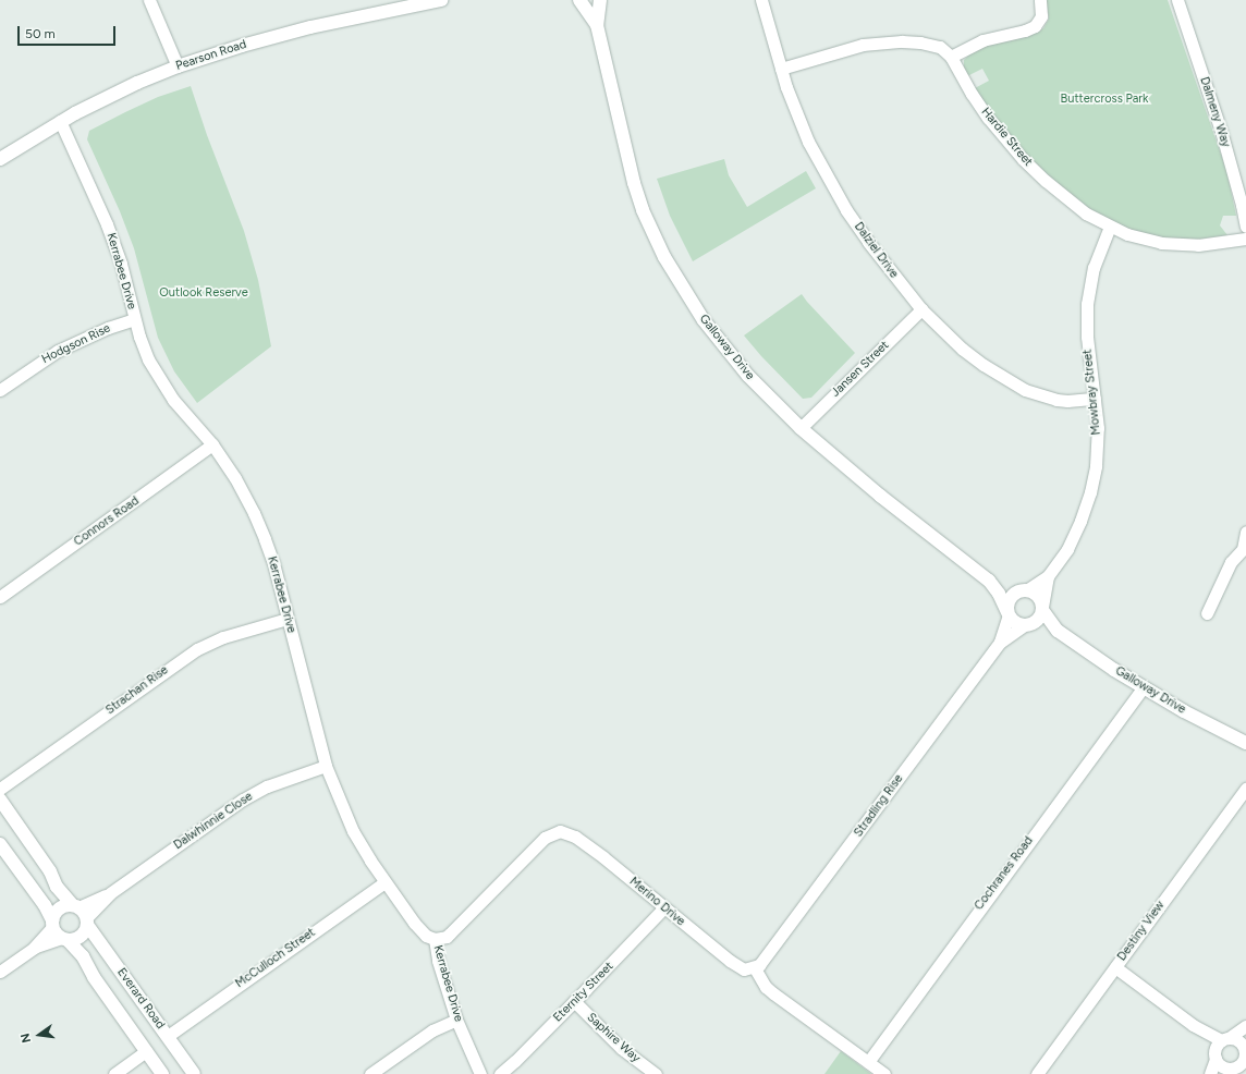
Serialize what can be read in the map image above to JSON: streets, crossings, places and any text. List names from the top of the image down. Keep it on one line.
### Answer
{"streets":{"street":["Pearson Road","Dalmeny Way","Hardie Street","Dalziel Drive","Kerrabee Drive","Hodgson Rise","Galloway Drive","Jansen Street","Mowbray Street","Connors Road","Strachan Rise","Stradling Rise","Dalwhinnie Close","Cochranes Road","Merino Drive","Destiny View","McCulloch Street","Eternity Street","Everard Road","Saphire Way"]},"crossings":[["Pearson Road","Kerrabee Drive"],["Hardie Street","Dalziel Drive"],["Hardie Street","Mowbray Street"],["Dalziel Drive","Jansen Street"],["Dalziel Drive","Mowbray Street"],["Kerrabee Drive","Hodgson Rise"],["Kerrabee Drive","Connors Road"],["Kerrabee Drive","Strachan Rise"],["Kerrabee Drive","Dalwhinnie Close"],["Kerrabee Drive","Merino Drive"],["Kerrabee Drive","McCulloch Street"],["Galloway Drive","Jansen Street"],["Galloway Drive","Mowbray Street"],["Galloway Drive","Stradling Rise"],["Galloway Drive","Cochranes Road"],["Mowbray Street","Stradling Rise"],["Stradling Rise","Merino Drive"],["Dalwhinnie Close","Everard Road"],["Merino Drive","Eternity Street"],["McCulloch Street","Everard Road"],["Eternity Street","Saphire Way"]],"parks":["Buttercross Park","Outlook Reserve"],"scale_bar":"50 m","north":"left"}
